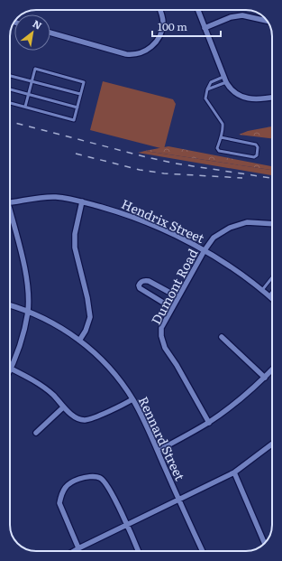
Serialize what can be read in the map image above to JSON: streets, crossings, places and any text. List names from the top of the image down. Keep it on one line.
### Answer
{"streets":{"street":["Hendrix Street","Dumont Road","Rennard Street"]},"crossings":[["Hendrix Street","Dumont Road"]],"scale_bar":"100 m","north":"top right"}
